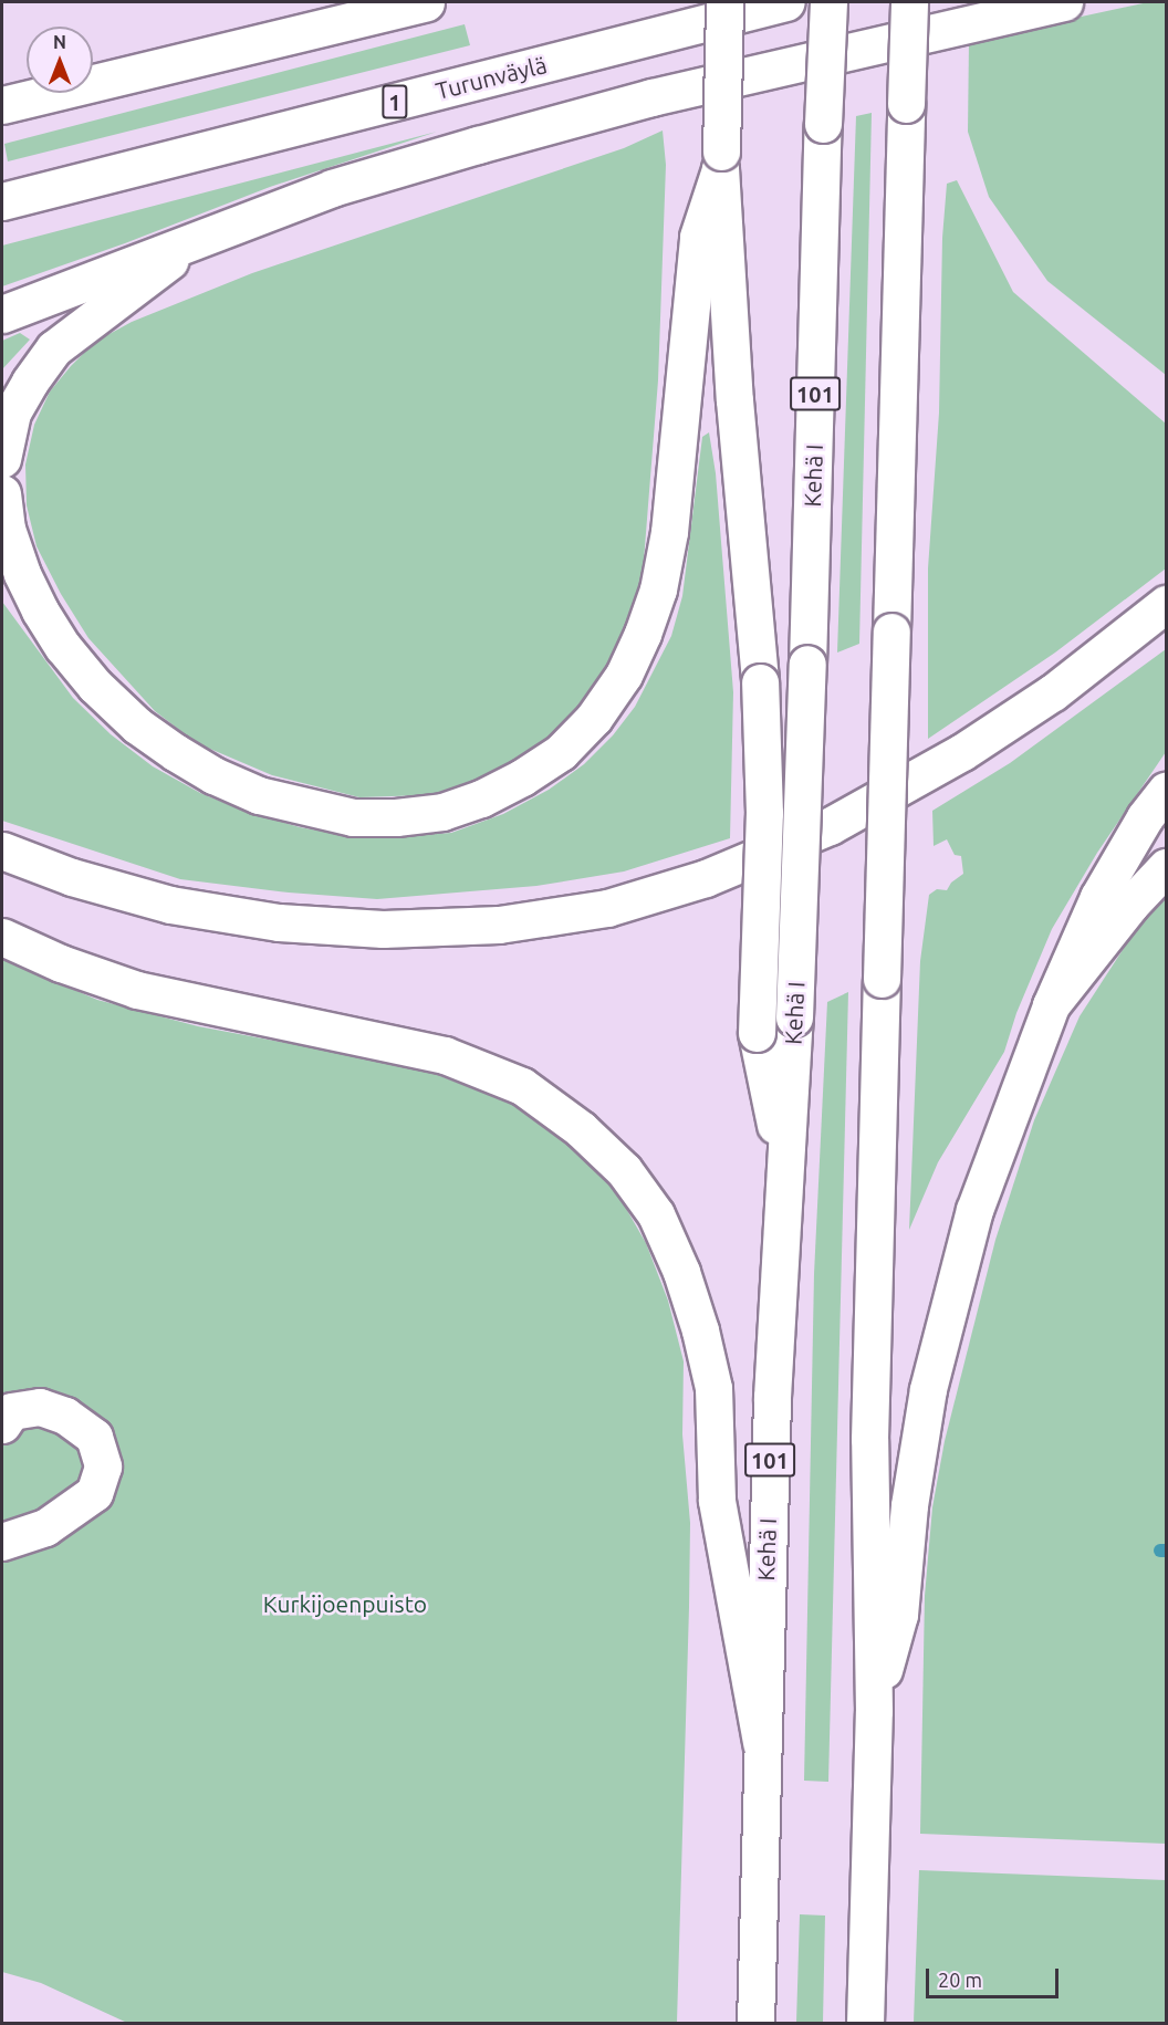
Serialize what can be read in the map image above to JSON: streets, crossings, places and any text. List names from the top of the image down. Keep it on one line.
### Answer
{"streets":{"main road":["Turunväylä","1","101","Kehä I"]},"parks":["Kurkijoenpuisto"],"scale_bar":"20 m","north":"top"}
